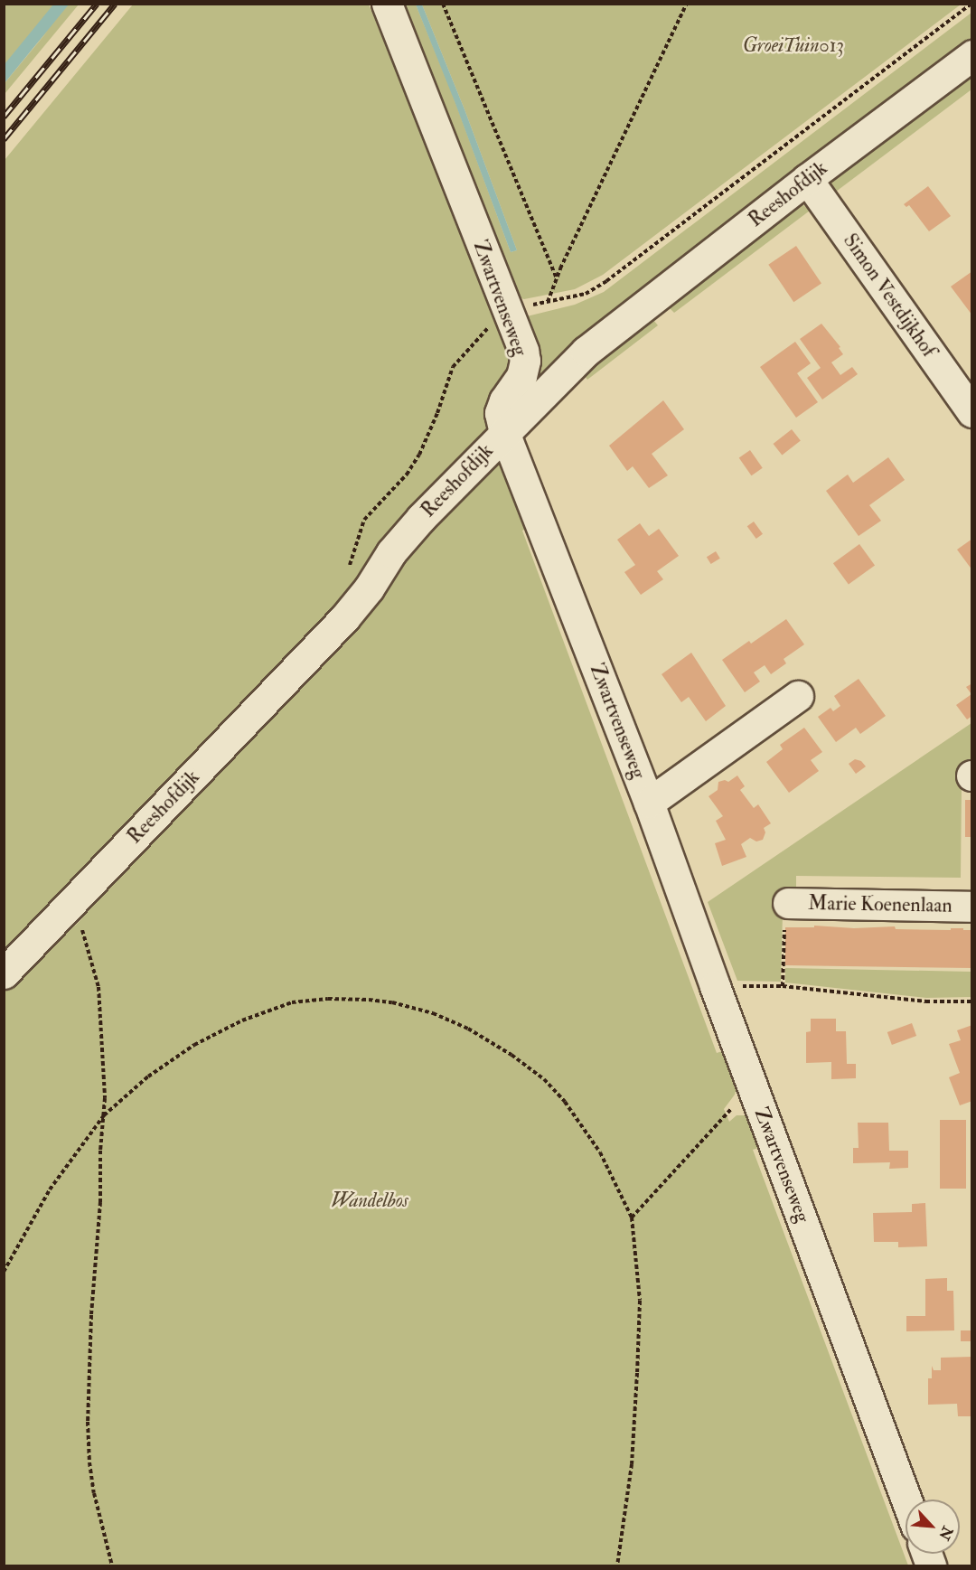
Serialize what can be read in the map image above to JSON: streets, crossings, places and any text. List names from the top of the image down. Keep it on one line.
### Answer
{"streets":{"street":["Reeshofdijk","Simon Vestdijkhof","Zwartvenseweg","Marie Koenenlaan"]},"crossings":[["Reeshofdijk","Simon Vestdijkhof"],["Reeshofdijk","Zwartvenseweg"]],"parks":["GroeiTuin013","Wandelbos"],"north":"bottom right"}
